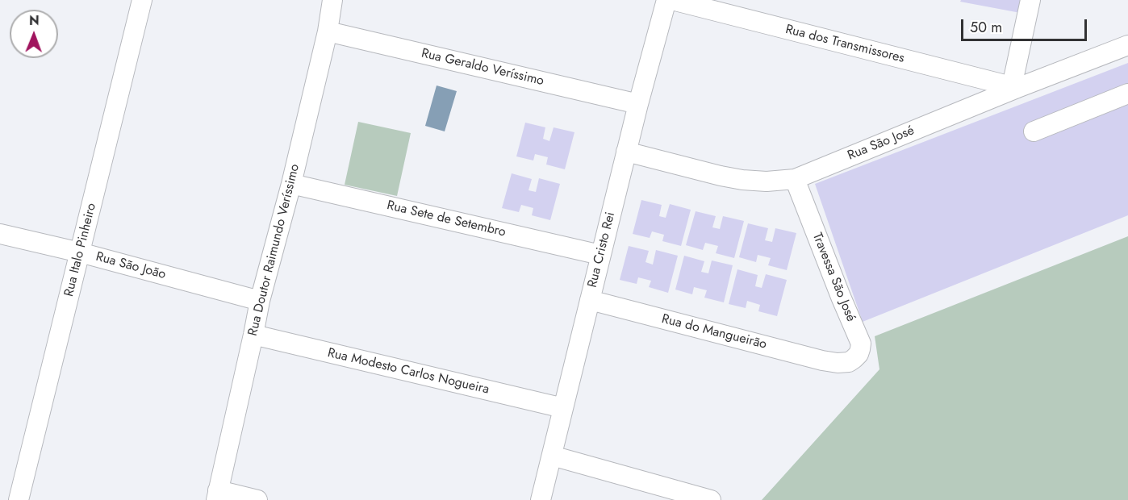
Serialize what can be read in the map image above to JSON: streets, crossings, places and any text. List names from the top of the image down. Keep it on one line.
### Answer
{"streets":{"street":["Rua dos Transmissores","Rua Geraldo Veríssimo","Rua São José","Rua Sete de Setembro","Rua Italo Pinheiro","Rua Doutor Raimundo Veríssimo","Rua Cristo Rei","Rua São João","Travessa São José","Rua do Mangueirão","Rua Modesto Carlos Nogueira"]},"crossings":[["Rua dos Transmissores","Rua São José"],["Rua Geraldo Veríssimo","Rua Doutor Raimundo Veríssimo"],["Rua Geraldo Veríssimo","Rua Cristo Rei"],["Rua São José","Rua Cristo Rei"],["Rua São José","Travessa São José"],["Rua Sete de Setembro","Rua Doutor Raimundo Veríssimo"],["Rua Sete de Setembro","Rua Cristo Rei"],["Rua Italo Pinheiro","Rua São João"],["Rua Doutor Raimundo Veríssimo","Rua São João"],["Rua Doutor Raimundo Veríssimo","Rua Modesto Carlos Nogueira"],["Rua Cristo Rei","Rua do Mangueirão"],["Rua Cristo Rei","Rua Modesto Carlos Nogueira"],["Travessa São José","Rua do Mangueirão"]],"scale_bar":"50 m","north":"top"}
